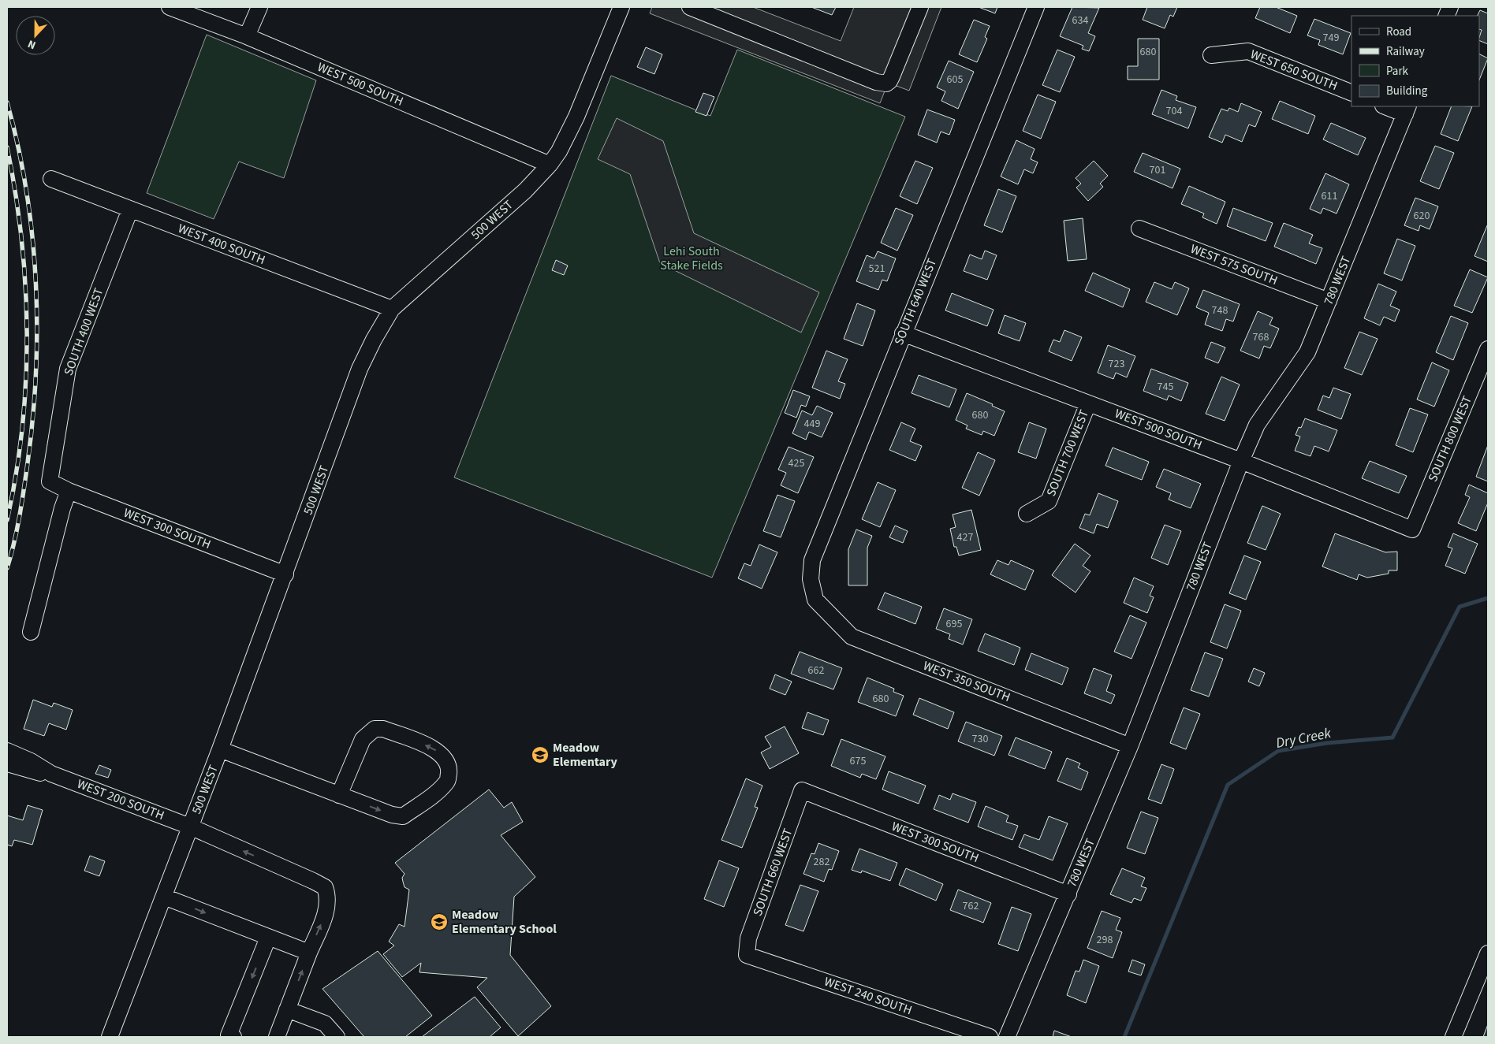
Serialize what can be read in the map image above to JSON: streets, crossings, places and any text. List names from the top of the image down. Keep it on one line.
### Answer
{"streets":{"street":["WEST 650 SOUTH","WEST 500 SOUTH","500 WEST","WEST 400 SOUTH","WEST 575 SOUTH","780 WEST","SOUTH 640 WEST","SOUTH 400 WEST","SOUTH 800 WEST","SOUTH 700 WEST","WEST 300 SOUTH","WEST 350 SOUTH","WEST 200 SOUTH","SOUTH 660 WEST","WEST 240 SOUTH"]},"crossings":[["WEST 500 SOUTH","500 WEST"],["WEST 500 SOUTH","780 WEST"],["WEST 500 SOUTH","SOUTH 640 WEST"],["WEST 500 SOUTH","SOUTH 800 WEST"],["WEST 500 SOUTH","SOUTH 700 WEST"],["500 WEST","WEST 400 SOUTH"],["500 WEST","WEST 300 SOUTH"],["500 WEST","WEST 200 SOUTH"],["WEST 400 SOUTH","SOUTH 400 WEST"],["WEST 575 SOUTH","780 WEST"],["780 WEST","WEST 300 SOUTH"],["780 WEST","WEST 350 SOUTH"],["SOUTH 640 WEST","WEST 350 SOUTH"],["SOUTH 400 WEST","WEST 300 SOUTH"],["WEST 300 SOUTH","SOUTH 660 WEST"],["SOUTH 660 WEST","WEST 240 SOUTH"]],"water":["Dry Creek"],"parks":["Lehi South Stake Fields"],"places":{"school or university":["Meadow Elementary","Meadow Elementary School"]},"house_numbers":["634","749","680","605","704","701","611","620","521","748","768","723","745","680","449","425","427","695","662","680","730","675","282","762","298"],"legend":["Road","Railway","Park","Building"],"north":"bottom"}
